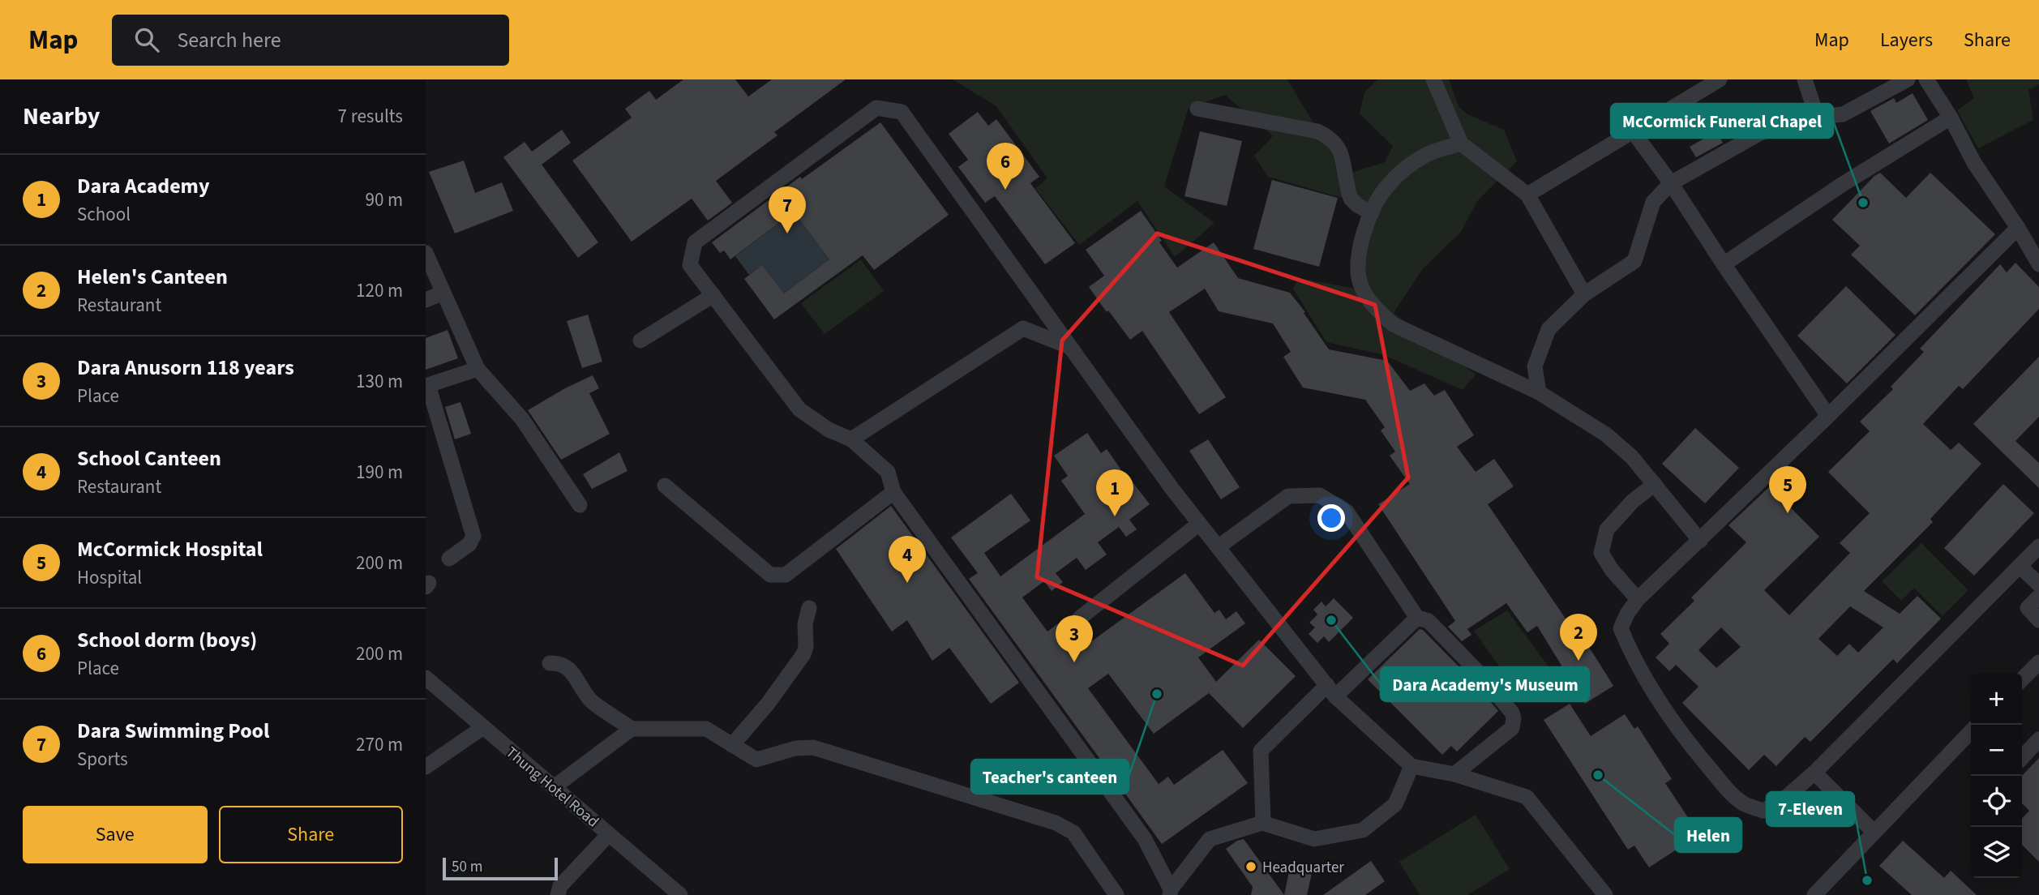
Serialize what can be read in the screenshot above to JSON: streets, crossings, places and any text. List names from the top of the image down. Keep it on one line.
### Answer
{"streets":{"street":["Thung Hotel Road"]},"places":["McCormick Funeral Chapel","Dara Academy's Museum","Teacher's canteen","Helen","Headquarter","7-Eleven"],"scale_bar":"50 m","page":{"header":"Map","search":"Search here","nav":["Map","Layers","Share"],"heading":["Nearby","7 results"],"pins":["6","7","5","1","4","2","3"],"list":[{"mark":"1","name":"Dara Academy","note":"School","value":"90 m"},{"mark":"2","name":"Helen's Canteen","note":"Restaurant","value":"120 m"},{"mark":"3","name":"Dara Anusorn 118 years","note":"Place","value":"130 m"},{"mark":"4","name":"School Canteen","note":"Restaurant","value":"190 m"},{"mark":"5","name":"McCormick Hospital","note":"Hospital","value":"200 m"},{"mark":"6","name":"School dorm (boys)","note":"Place","value":"200 m"},{"mark":"7","name":"Dara Swimming Pool","note":"Sports","value":"270 m"}],"map_buttons":["+","−"],"buttons":["Save","Share"],"scale":"50 m"}}
